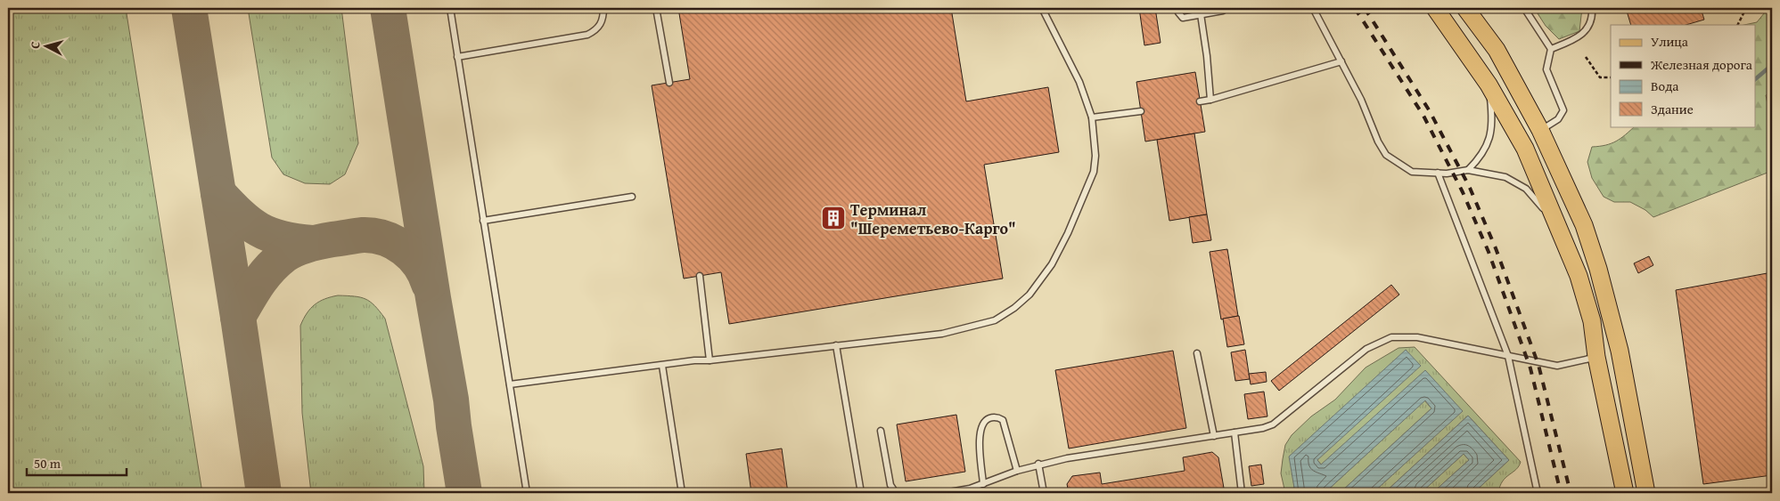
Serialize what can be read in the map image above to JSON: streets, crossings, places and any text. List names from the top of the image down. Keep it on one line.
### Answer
{"places":{"building":["Терминал \"Шереметьево-Карго\""]},"legend":["Улица","Железная дорога","Вода","Здание"],"scale_bar":"50 m","north":"left"}
